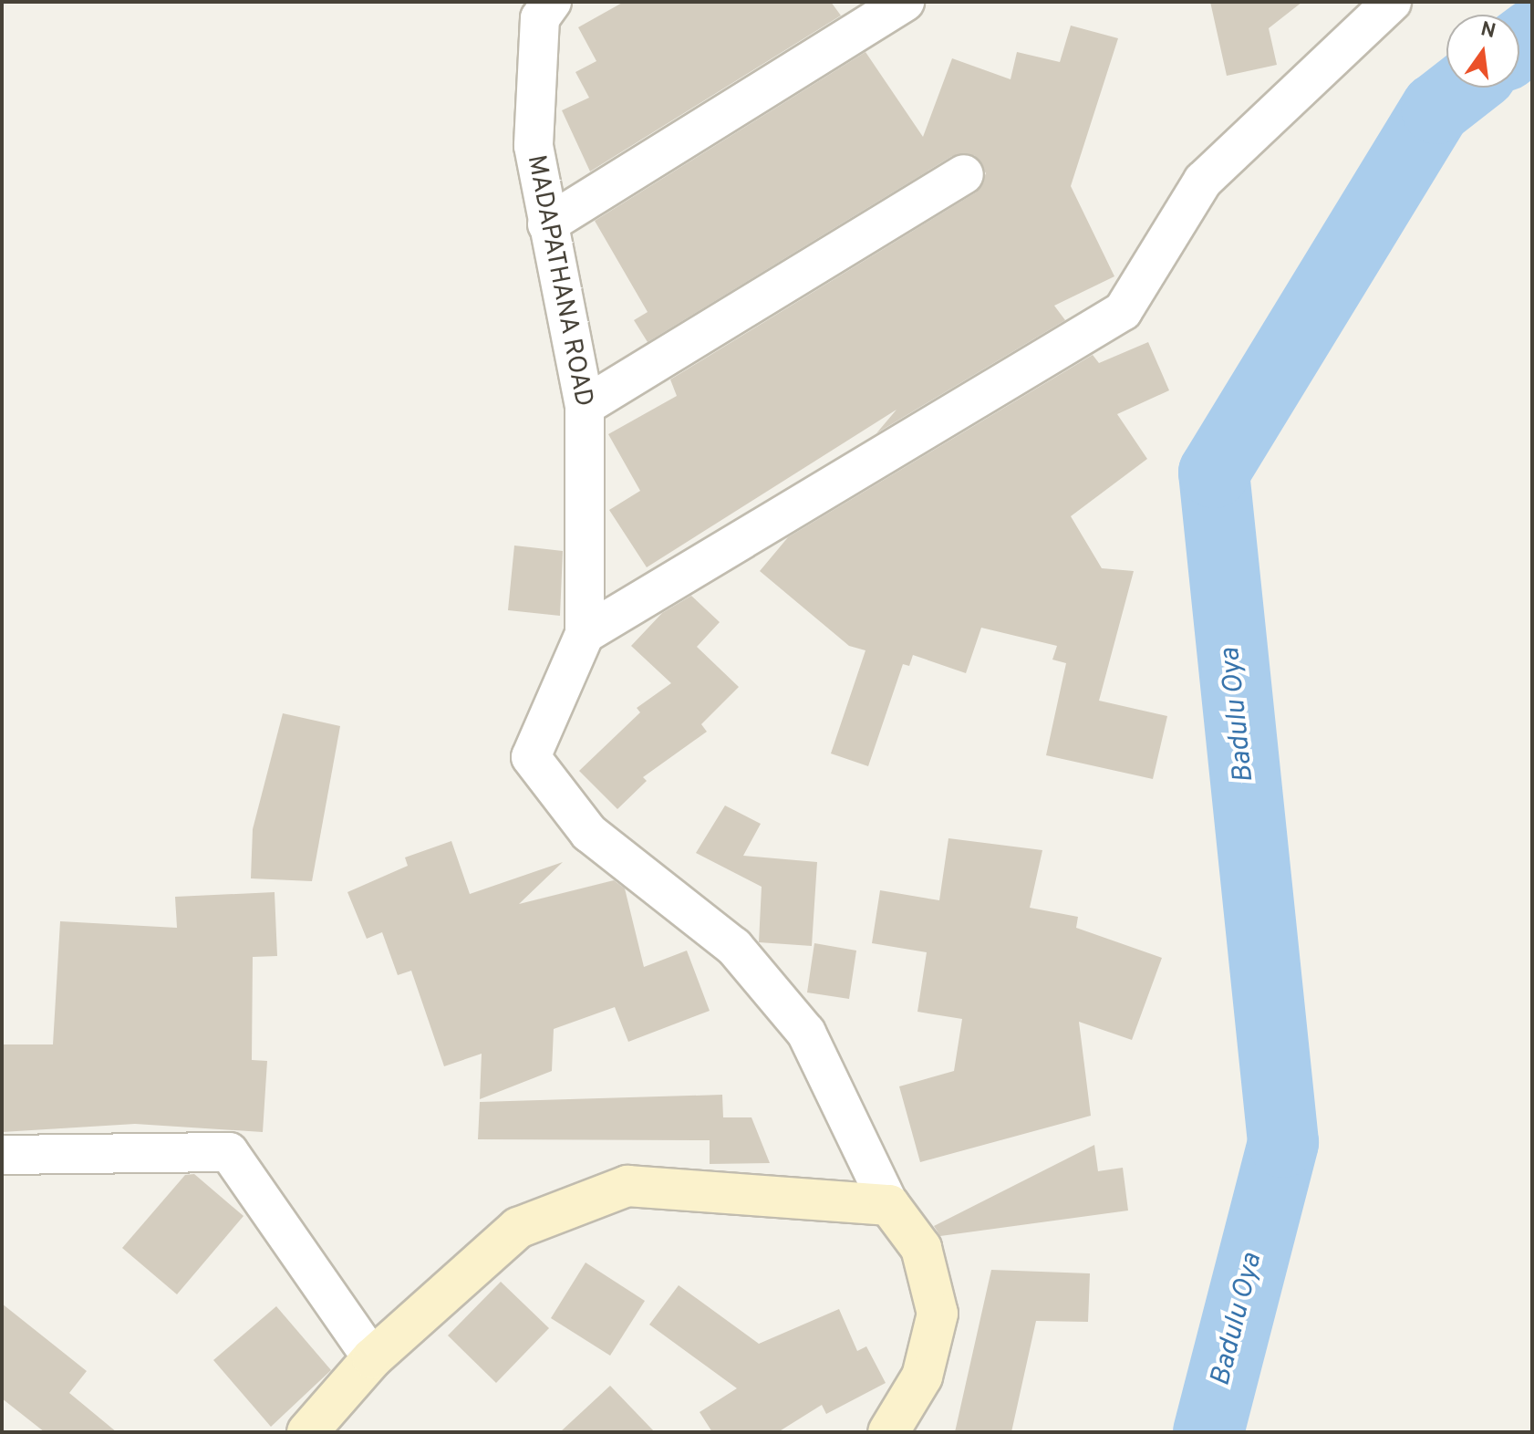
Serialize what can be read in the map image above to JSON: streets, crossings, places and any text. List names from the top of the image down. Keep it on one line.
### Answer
{"streets":{"street":["MADAPATHANA ROAD"]},"water":["Badulu Oya"],"north":"top"}
